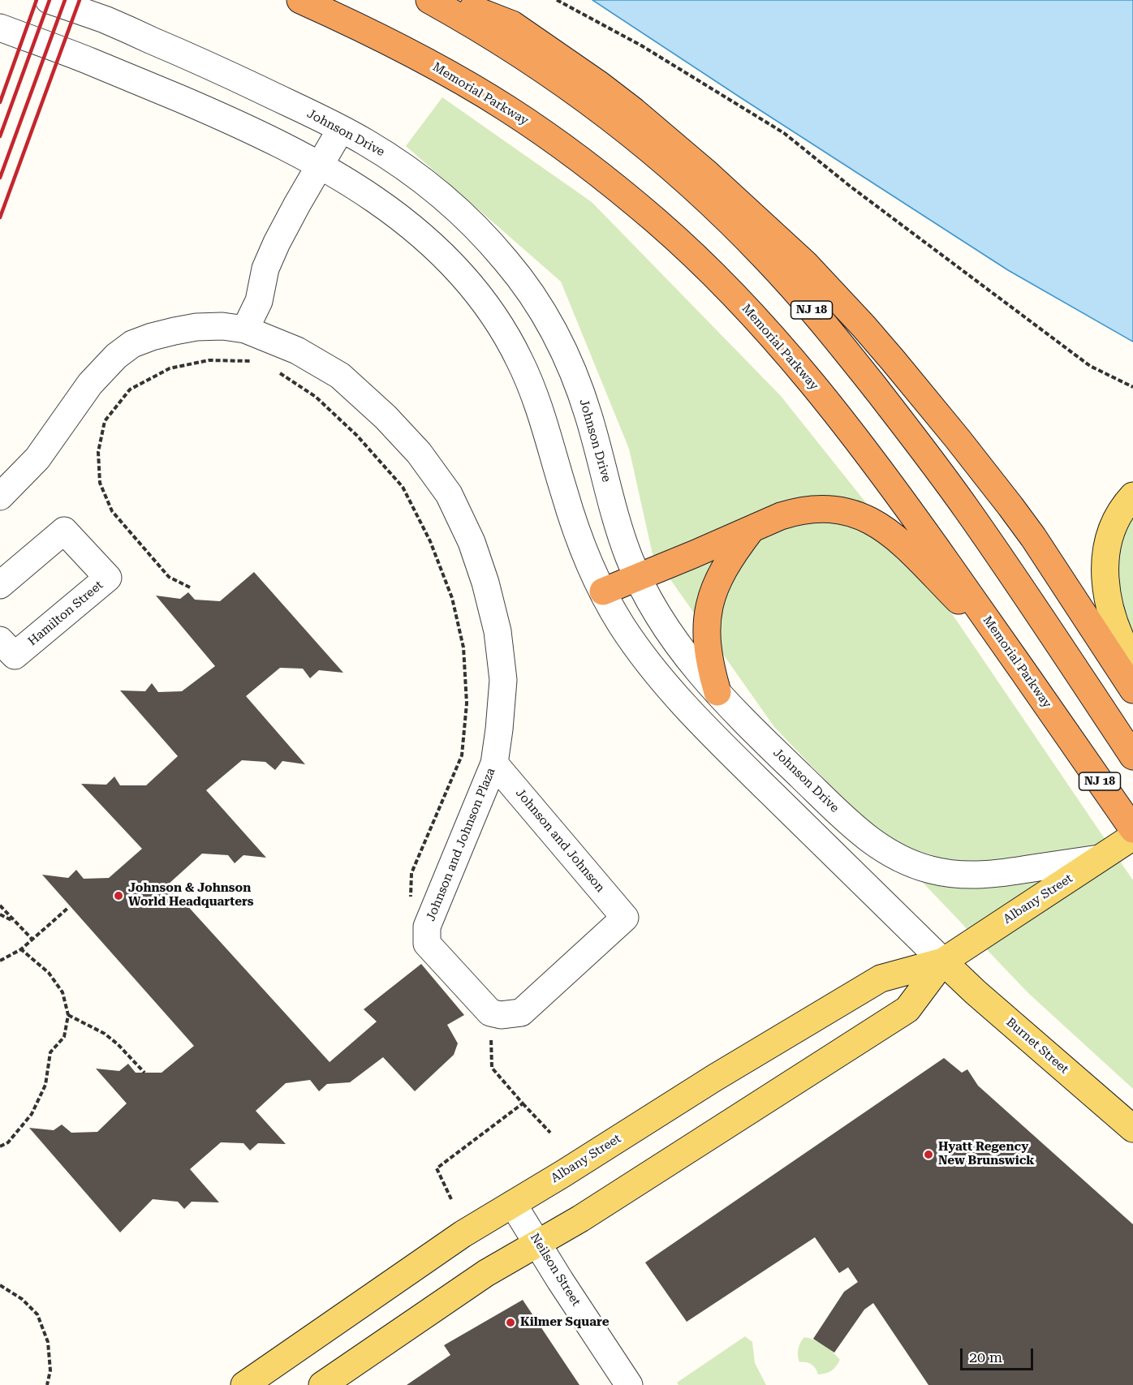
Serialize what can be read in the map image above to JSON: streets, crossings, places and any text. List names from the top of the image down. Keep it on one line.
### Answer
{"streets":{"highway":["Memorial Parkway","NJ 18"],"main road":["Albany Street","Burnet Street"],"street":["Johnson Drive","Hamilton Street","Johnson and Johnson","Johnson and Johnson Plaza","Neilson Street"]},"crossings":[["Johnson Drive","Albany Street"],["Johnson and Johnson","Johnson and Johnson Plaza"],["Albany Street","Burnet Street"],["Albany Street","Neilson Street"]],"places":["Johnson & Johnson World Headquarters","Hyatt Regency New Brunswick","Kilmer Square"],"scale_bar":"20 m"}
